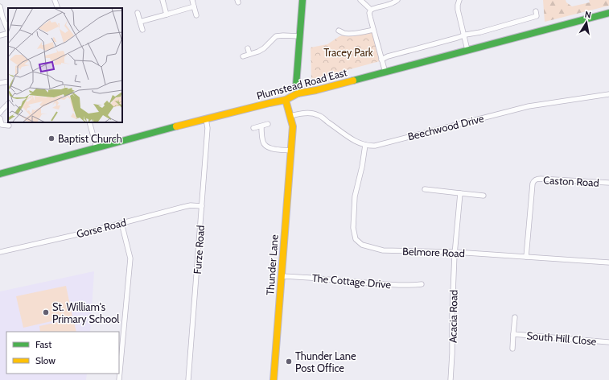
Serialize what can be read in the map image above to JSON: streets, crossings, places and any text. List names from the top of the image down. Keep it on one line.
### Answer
{"streets":{"street":["Plumstead Road East","Beechwood Drive","Caston Road","Gorse Road","Furze Road","Belmore Road","Thunder Lane","The Cottage Drive","Acacia Road","South Hill Close"]},"crossings":[["Plumstead Road East","Furze Road"],["Plumstead Road East","Thunder Lane"],["Beechwood Drive","Belmore Road"],["Beechwood Drive","Thunder Lane"],["Caston Road","Belmore Road"],["Gorse Road","Furze Road"],["Belmore Road","Acacia Road"],["Thunder Lane","The Cottage Drive"]],"parks":["Tracey Park"],"places":["Baptist Church","St. William's Primary School","Thunder Lane Post Office"],"legend":["Fast","Slow"],"north":"top"}
